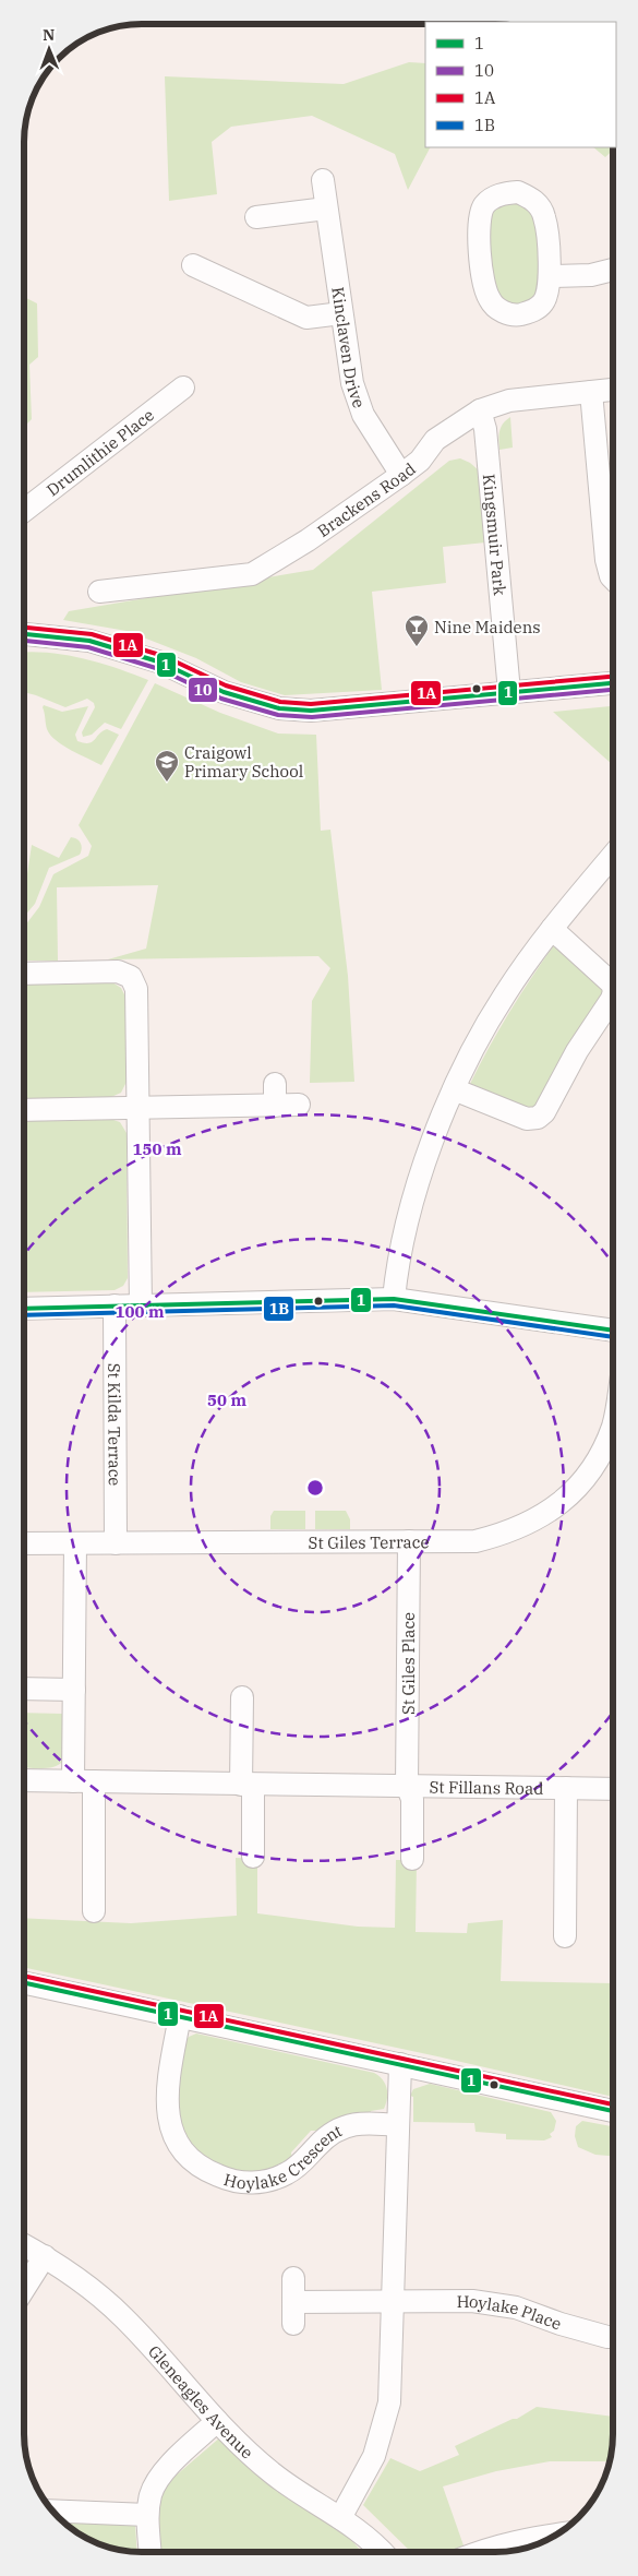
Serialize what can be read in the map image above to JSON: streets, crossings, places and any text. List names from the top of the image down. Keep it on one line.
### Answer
{"streets":{"street":["Kinclaven Drive","Drumlithie Place","Brackens Road","Kingsmuir Park","St Kilda Terrace","St Giles Terrace","St Giles Place","St Fillans Road","Hoylake Crescent","Hoylake Place","Gleneagles Avenue"]},"crossings":[["Kinclaven Drive","Brackens Road"],["Brackens Road","Kingsmuir Park"],["St Kilda Terrace","St Giles Terrace"],["St Giles Terrace","St Giles Place"],["St Giles Place","St Fillans Road"]],"places":{"bar":["Nine Maidens"],"school or university":["Craigowl Primary School"]},"lines":["transit line 1A","transit line 1","transit line 10","transit line 1B"],"legend":["1","10","1A","1B"],"north":"top","rings":["150 m","100 m","50 m"]}
